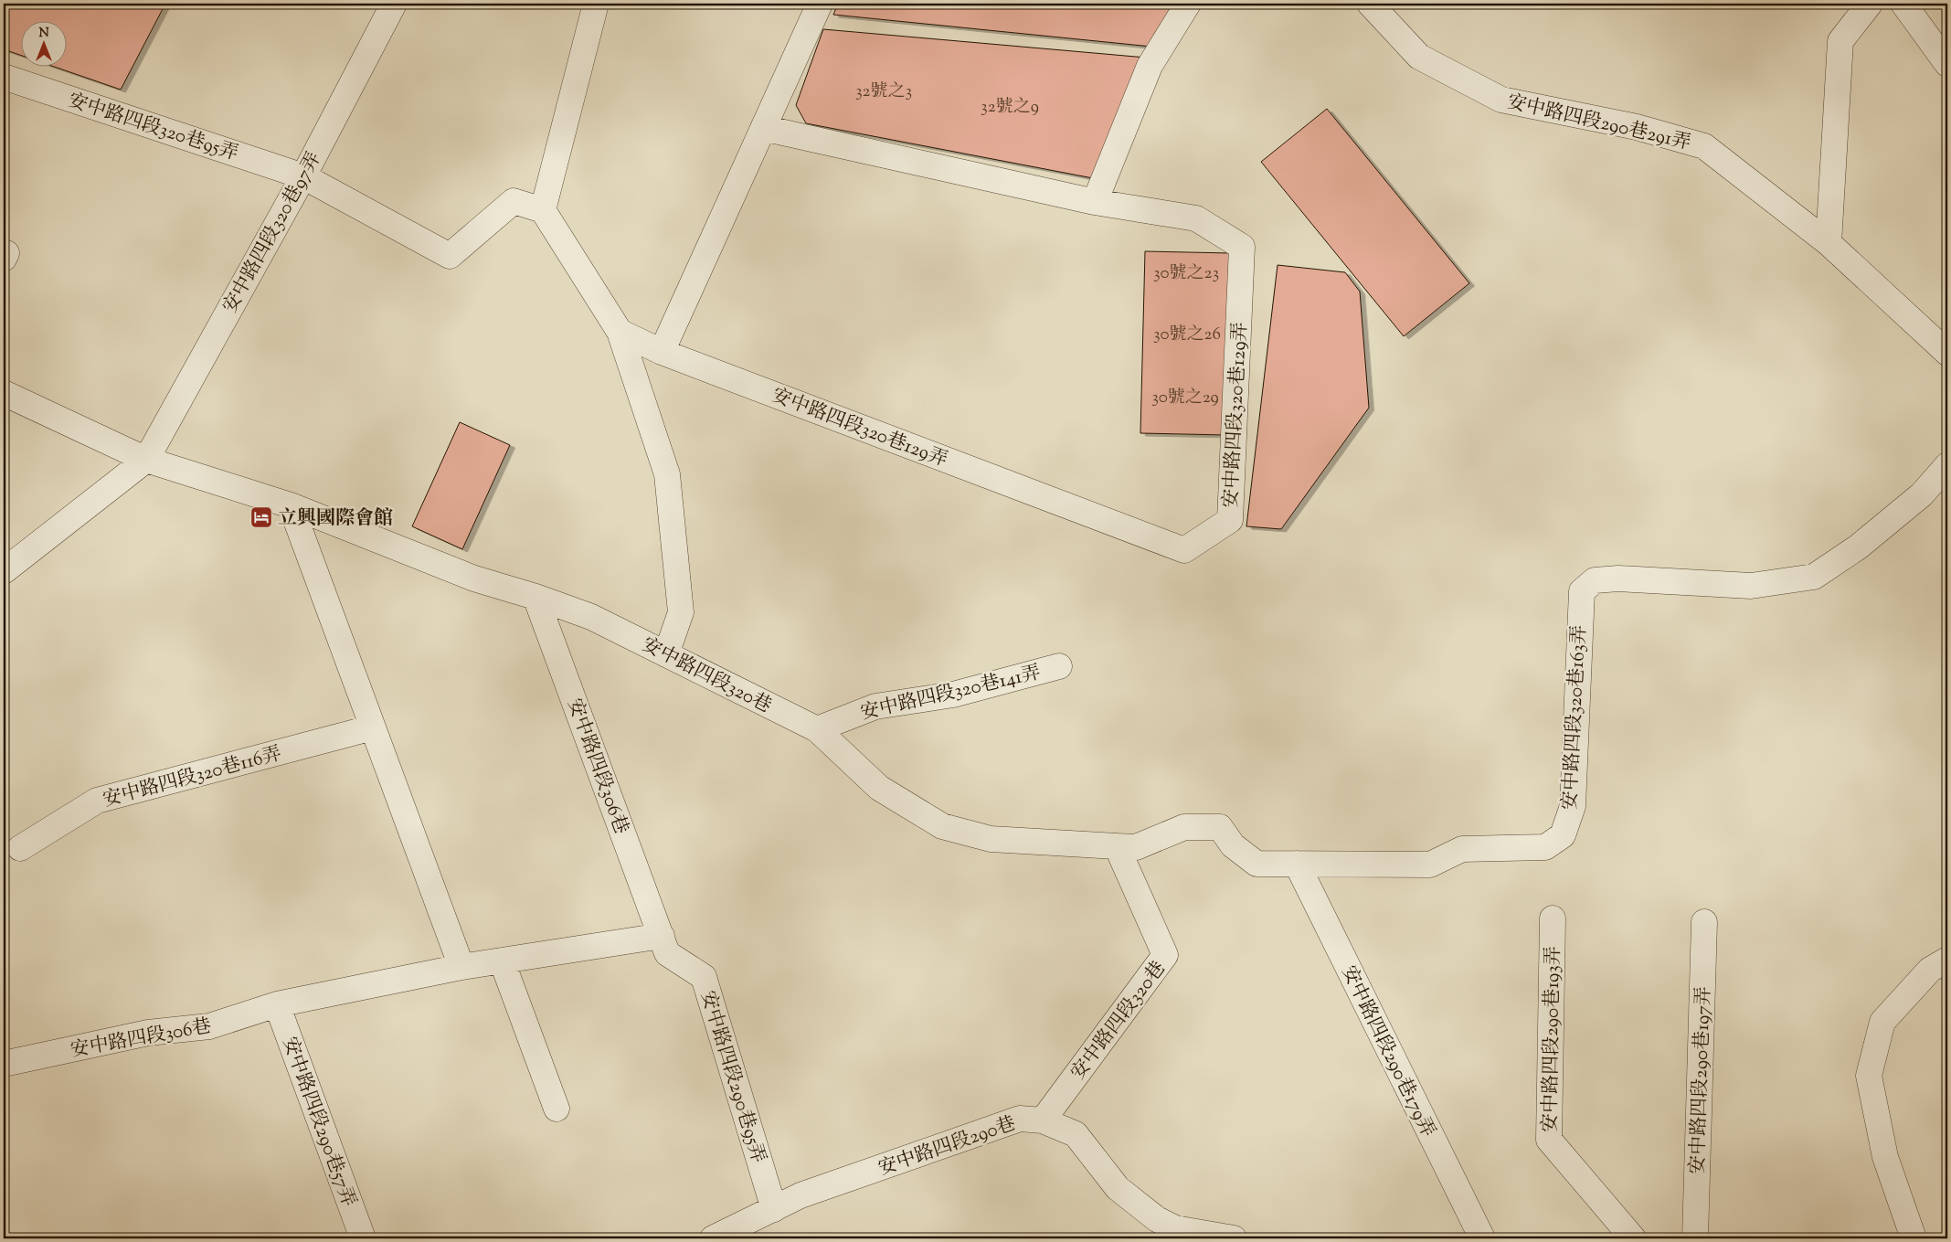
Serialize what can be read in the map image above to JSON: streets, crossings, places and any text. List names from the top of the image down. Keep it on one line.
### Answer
{"streets":{"lane":["安中路四段290巷291弄","安中路四段320巷95弄","安中路四段320巷97弄","安中路四段320巷129弄","安中路四段320巷","安中路四段320巷141弄","安中路四段320巷163弄","安中路四段306巷","安中路四段320巷116弄","安中路四段290巷193弄","安中路四段290巷179弄","安中路四段290巷95弄","安中路四段290巷197弄","安中路四段290巷57弄","安中路四段290巷"]},"crossings":[["安中路四段320巷95弄","安中路四段320巷97弄"],["安中路四段320巷97弄","安中路四段320巷"],["安中路四段320巷","安中路四段320巷141弄"],["安中路四段320巷","安中路四段320巷163弄"],["安中路四段320巷","安中路四段306巷"],["安中路四段320巷","安中路四段290巷"],["安中路四段320巷163弄","安中路四段290巷179弄"],["安中路四段306巷","安中路四段290巷95弄"],["安中路四段306巷","安中路四段290巷57弄"],["安中路四段290巷95弄","安中路四段290巷"]],"places":{"hotel":["立興國際會館"]},"house_numbers":["32號之3","32號之9","30號之23","30號之26","30號之29"],"north":"top"}
